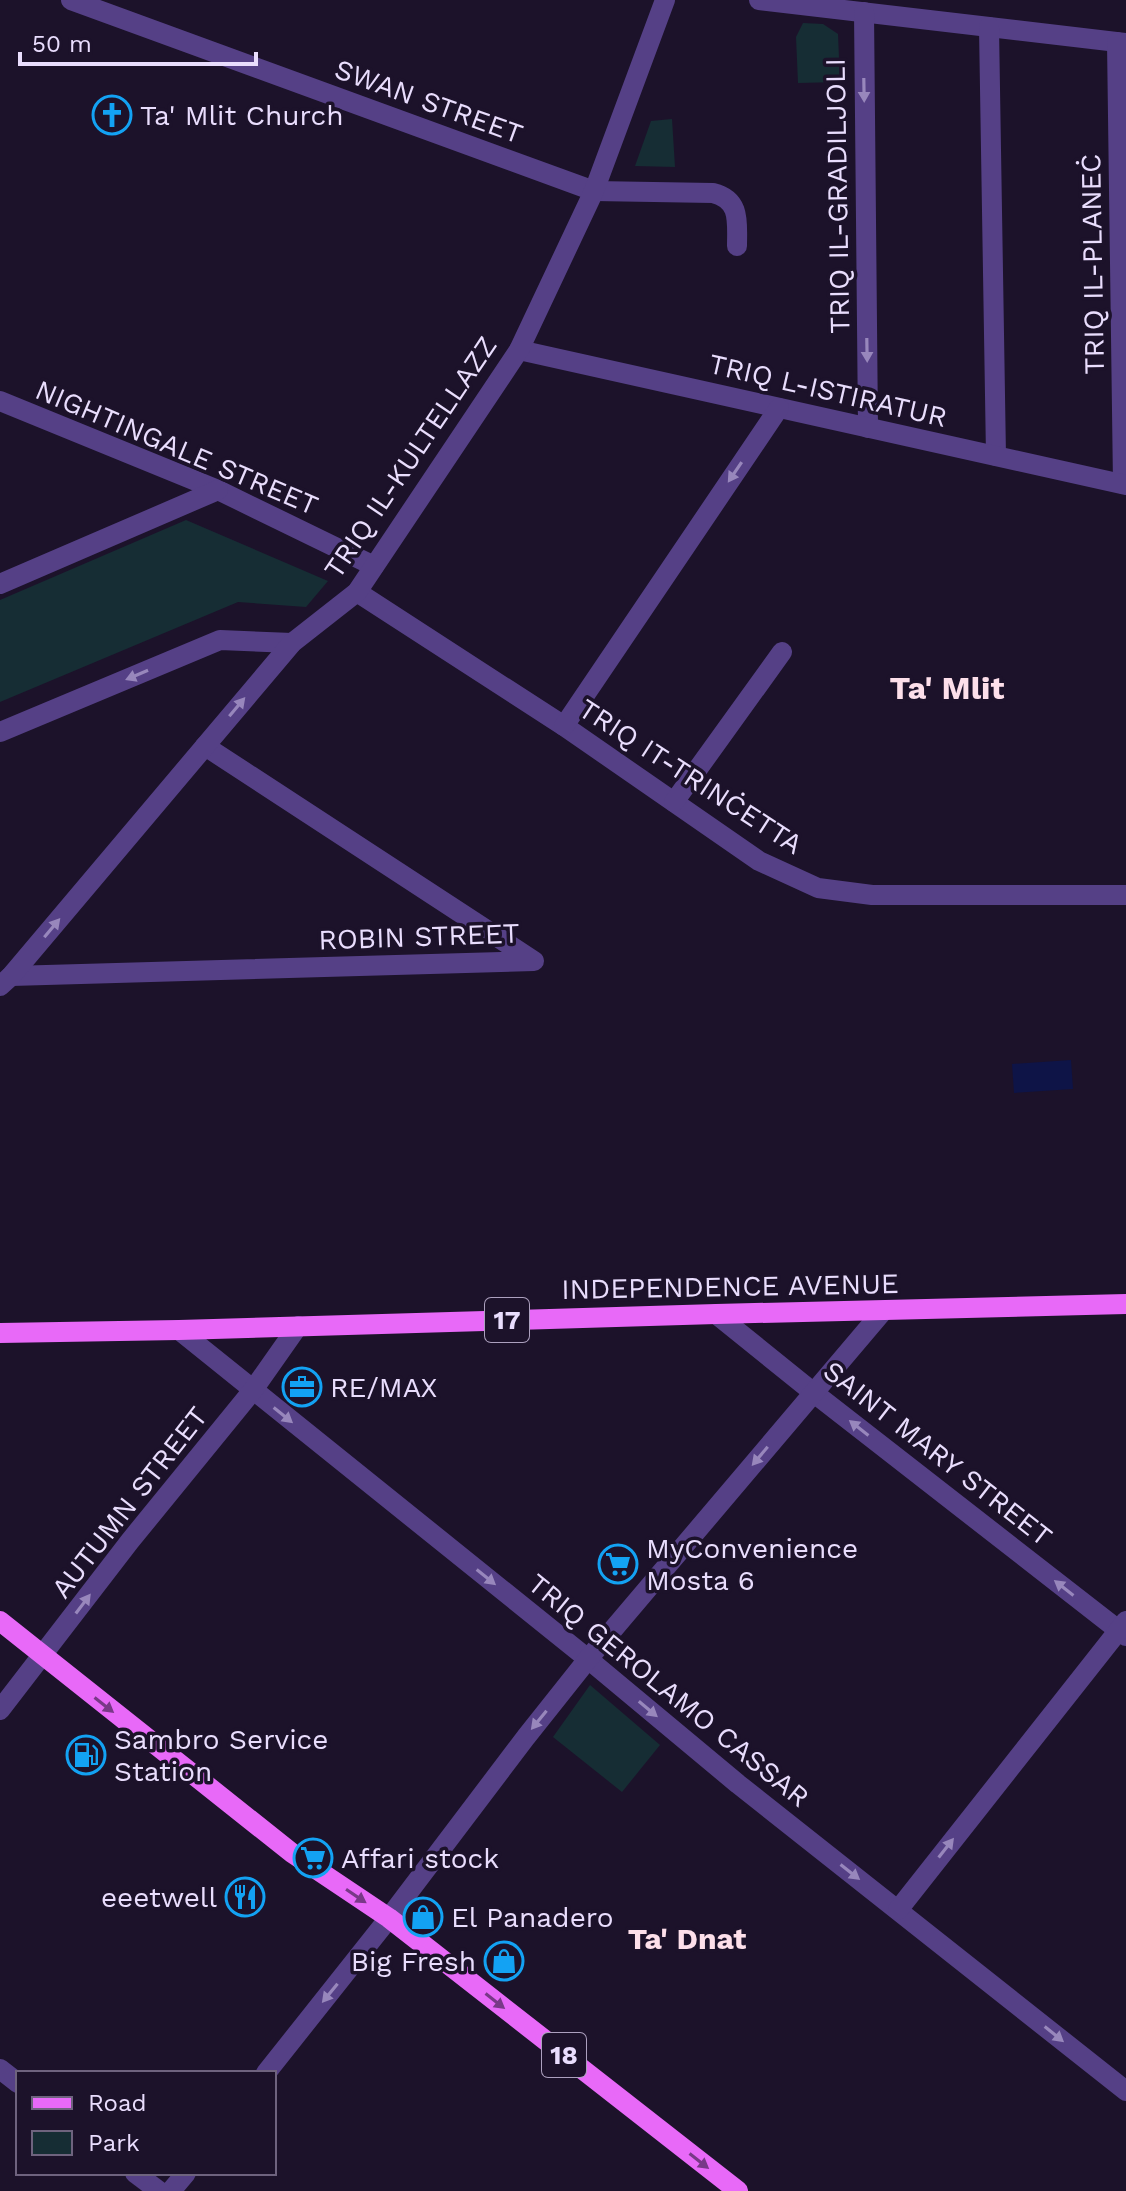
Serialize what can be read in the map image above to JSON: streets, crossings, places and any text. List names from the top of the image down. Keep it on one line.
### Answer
{"streets":{"main road":["INDEPENDENCE AVENUE","17","18"],"street":["SWAN STREET","TRIQ IL-GRADILJOLI","TRIQ IL-PLANEĊ","TRIQ L-ISTIRATUR","NIGHTINGALE STREET","TRIQ IL-KULTELLAZZ","TRIQ IT-TRINĊETTA","ROBIN STREET","SAINT MARY STREET","AUTUMN STREET","TRIQ GEROLAMO CASSAR"]},"crossings":[["SWAN STREET","TRIQ IL-KULTELLAZZ"],["TRIQ IL-GRADILJOLI","TRIQ L-ISTIRATUR"],["TRIQ IL-PLANEĊ","TRIQ L-ISTIRATUR"],["TRIQ L-ISTIRATUR","TRIQ IL-KULTELLAZZ"],["NIGHTINGALE STREET","TRIQ IL-KULTELLAZZ"],["TRIQ IL-KULTELLAZZ","TRIQ IT-TRINĊETTA"],["TRIQ IL-KULTELLAZZ","ROBIN STREET"],["INDEPENDENCE AVENUE","SAINT MARY STREET"],["INDEPENDENCE AVENUE","AUTUMN STREET"],["INDEPENDENCE AVENUE","TRIQ GEROLAMO CASSAR"],["AUTUMN STREET","TRIQ GEROLAMO CASSAR"],["AUTUMN STREET","18"]],"one_way":["TRIQ IL-KULTELLAZZ","SAINT MARY STREET","AUTUMN STREET","TRIQ GEROLAMO CASSAR"],"districts":["Ta' Mlit","Ta' Dnat"],"places":{"church":["Ta' Mlit Church"],"office":["RE/MAX"],"supermarket":["MyConvenience Mosta 6","Affari stock"],"fuel station":["Sambro Service Station"],"restaurant":["eeetwell"],"shop":["El Panadero","Big Fresh"]},"legend":["Road","Park"],"scale_bar":"50 m"}
